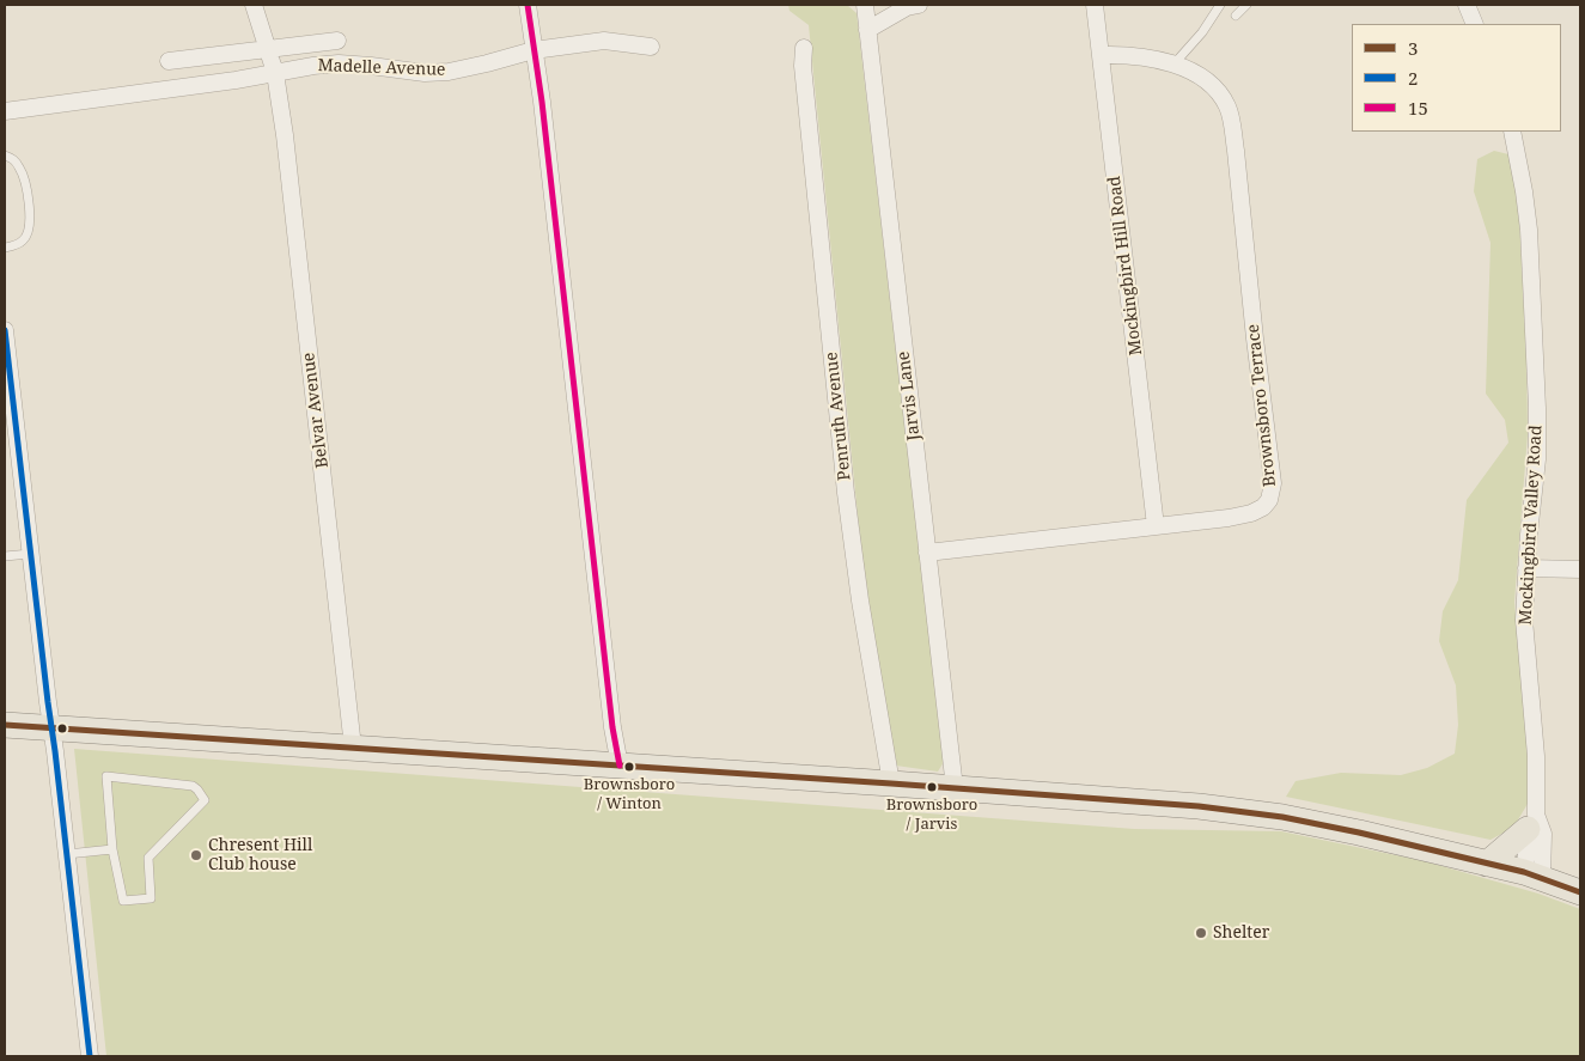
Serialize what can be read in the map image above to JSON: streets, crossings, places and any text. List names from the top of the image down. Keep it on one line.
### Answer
{"streets":{"street":["Madelle Avenue","Mockingbird Hill Road","Jarvis Lane","Brownsboro Terrace","Belvar Avenue","Penruth Avenue","Mockingbird Valley Road"]},"crossings":[["Madelle Avenue","Belvar Avenue"],["Mockingbird Hill Road","Brownsboro Terrace"],["Jarvis Lane","Brownsboro Terrace"]],"places":["Brownsboro / Winton","Brownsboro / Jarvis","Chresent Hill Club house","Shelter"],"lines":["transit line 15","transit line 2","transit line 3"],"legend":["3","2","15"]}
